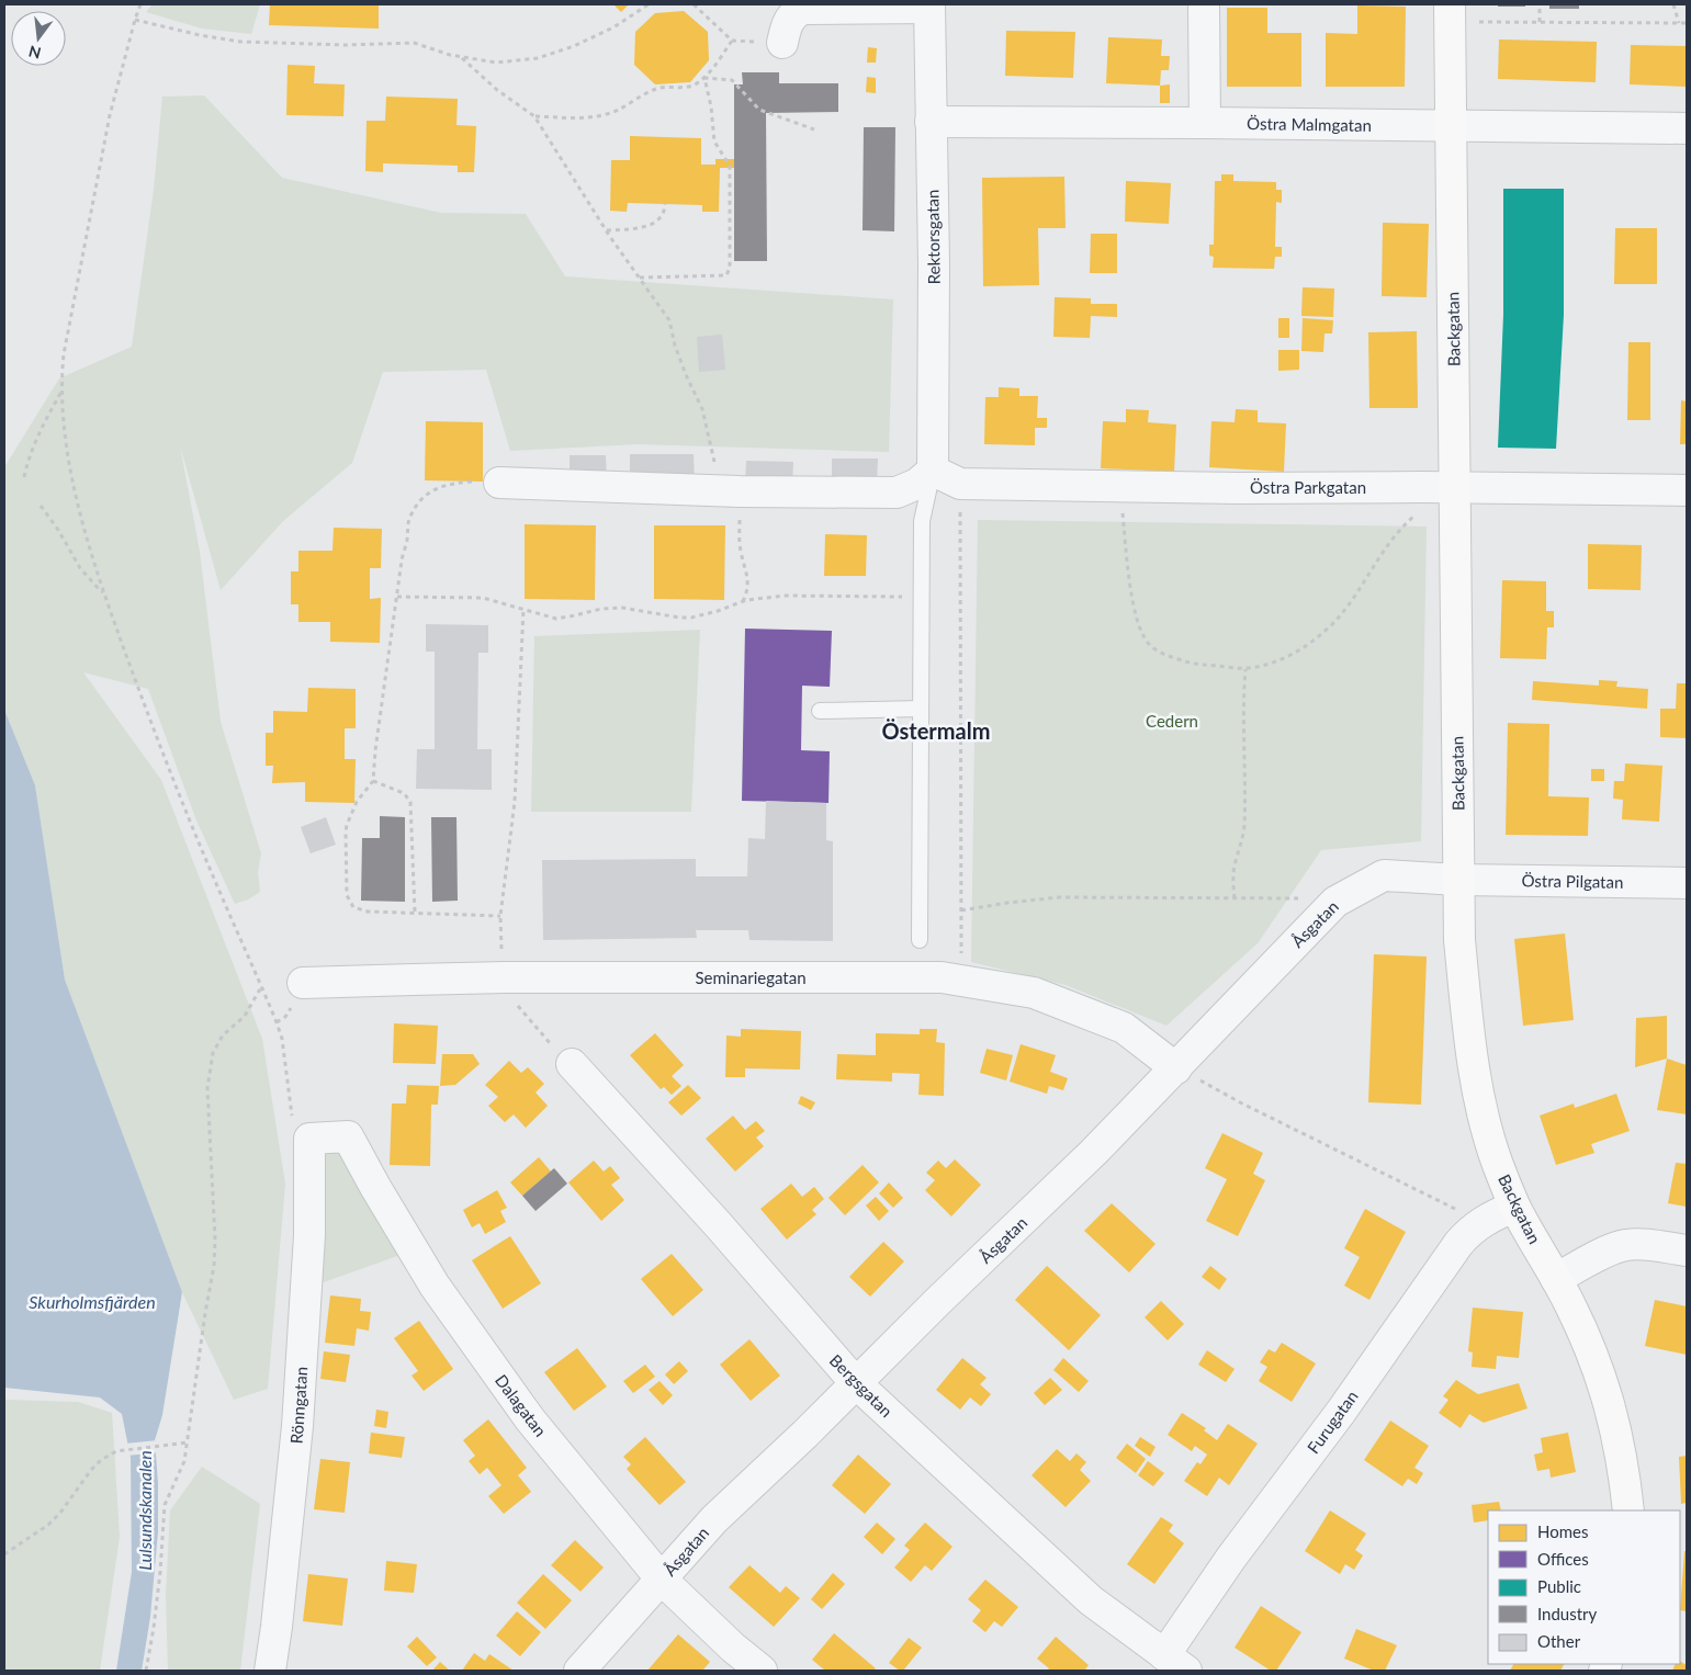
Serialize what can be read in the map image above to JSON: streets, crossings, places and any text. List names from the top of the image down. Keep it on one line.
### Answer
{"streets":{"street":["Östra Malmgatan","Rektorsgatan","Backgatan","Östra Parkgatan","Östra Pilgatan","Åsgatan","Seminariegatan","Bergsgatan","Rönngatan","Dalagatan","Furugatan"]},"crossings":[["Östra Malmgatan","Rektorsgatan"],["Östra Malmgatan","Backgatan"],["Rektorsgatan","Östra Parkgatan"],["Backgatan","Östra Parkgatan"],["Backgatan","Östra Pilgatan"],["Backgatan","Åsgatan"],["Backgatan","Furugatan"],["Östra Pilgatan","Åsgatan"],["Åsgatan","Seminariegatan"],["Åsgatan","Bergsgatan"],["Åsgatan","Dalagatan"],["Bergsgatan","Furugatan"],["Rönngatan","Dalagatan"]],"districts":["Östermalm"],"water":["Skurholmsfjärden","Lulsundskanalen"],"parks":["Cedern"],"legend":["Homes","Offices","Public","Industry","Other"],"north":"bottom"}
